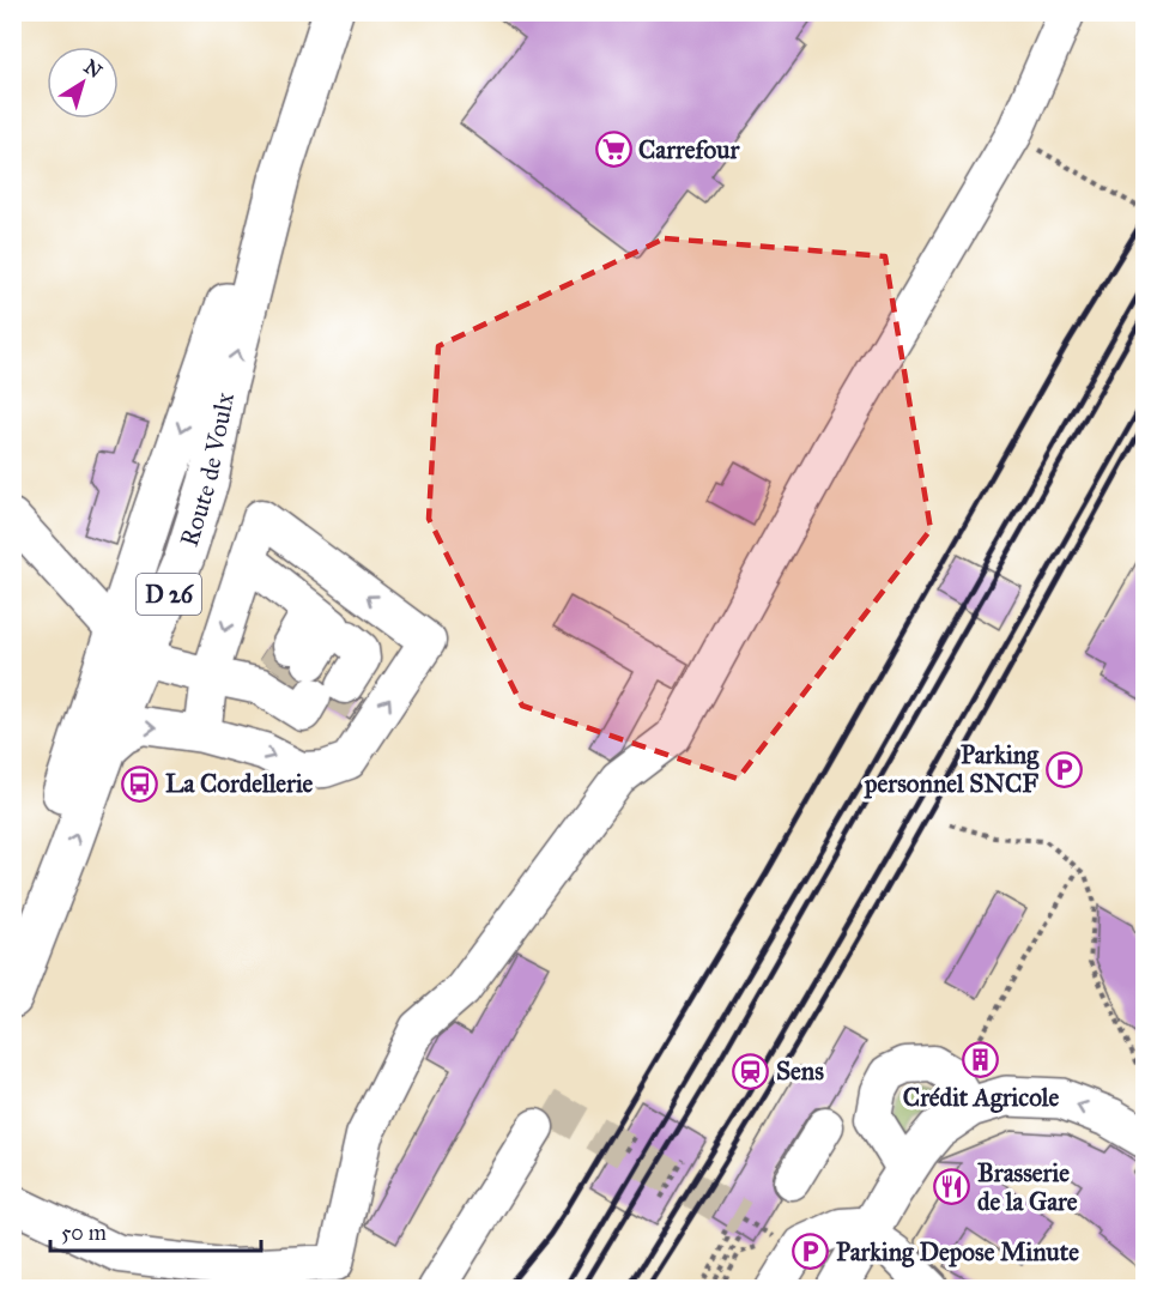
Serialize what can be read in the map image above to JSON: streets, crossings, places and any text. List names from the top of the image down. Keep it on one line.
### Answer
{"streets":{"main road":["Route de Voulx","D 26"]},"places":{"supermarket":["Carrefour"],"parking":["Parking personnel SNCF","Parking Depose Minute"],"bus stop":["La Cordellerie"],"building":["Crédit Agricole"],"station":["Sens"],"restaurant":["Brasserie de la Gare"]},"scale_bar":"50 m","north":"top right"}
